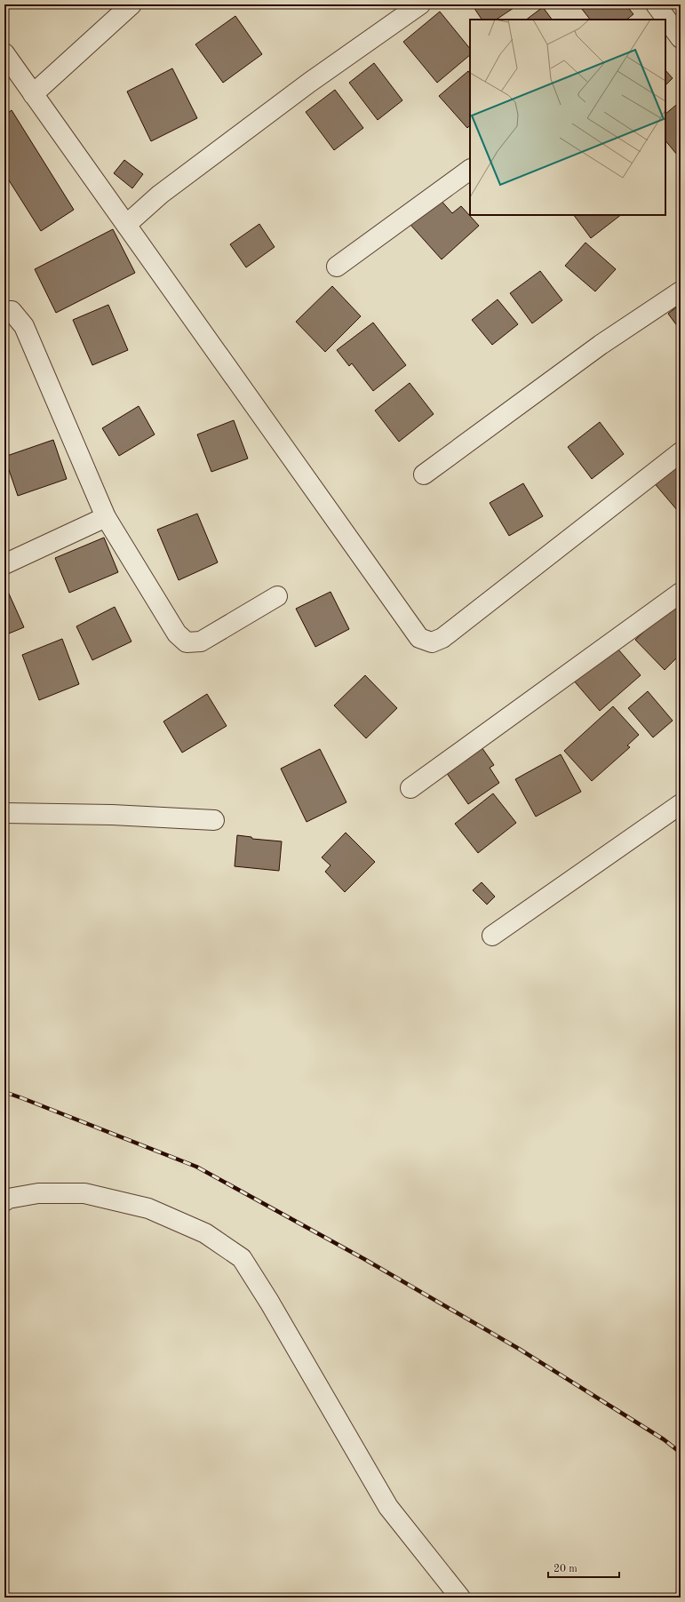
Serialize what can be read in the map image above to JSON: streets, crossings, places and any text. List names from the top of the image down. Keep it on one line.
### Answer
{"scale_bar":"20 m"}
